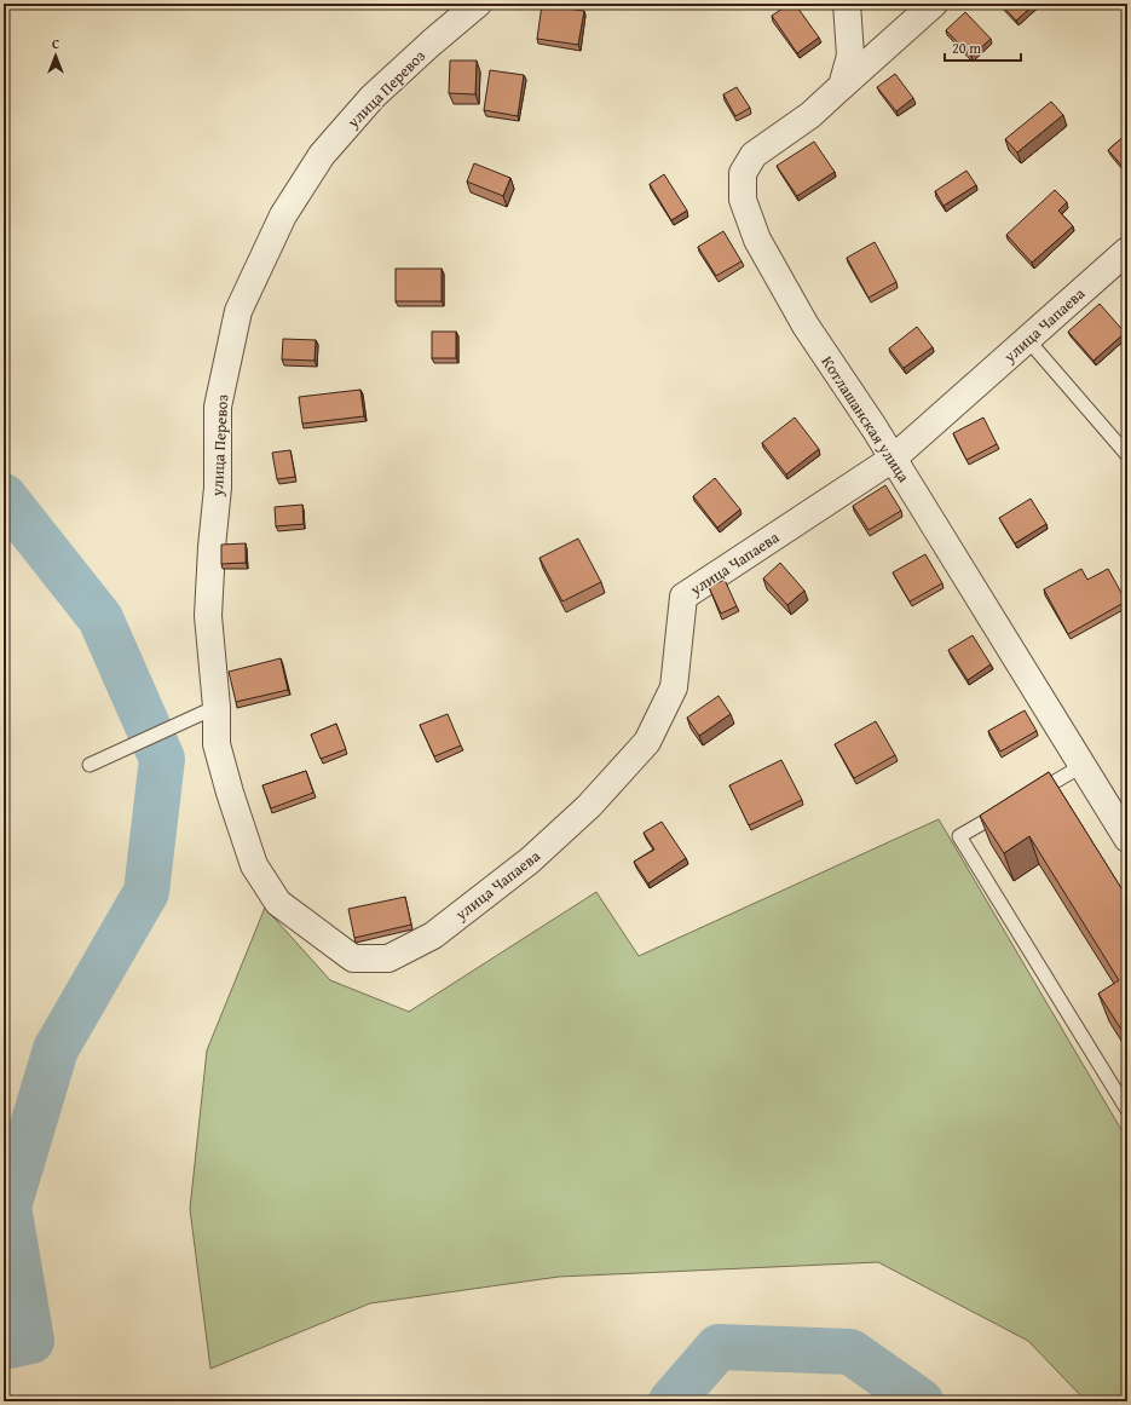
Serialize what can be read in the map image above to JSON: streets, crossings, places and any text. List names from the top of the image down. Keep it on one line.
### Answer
{"streets":{"street":["улица Перевоз","улица Чапаева","Котлашанская улица"]},"crossings":[["улица Перевоз","улица Чапаева"],["улица Чапаева","Котлашанская улица"]],"scale_bar":"20 m","north":"top"}
